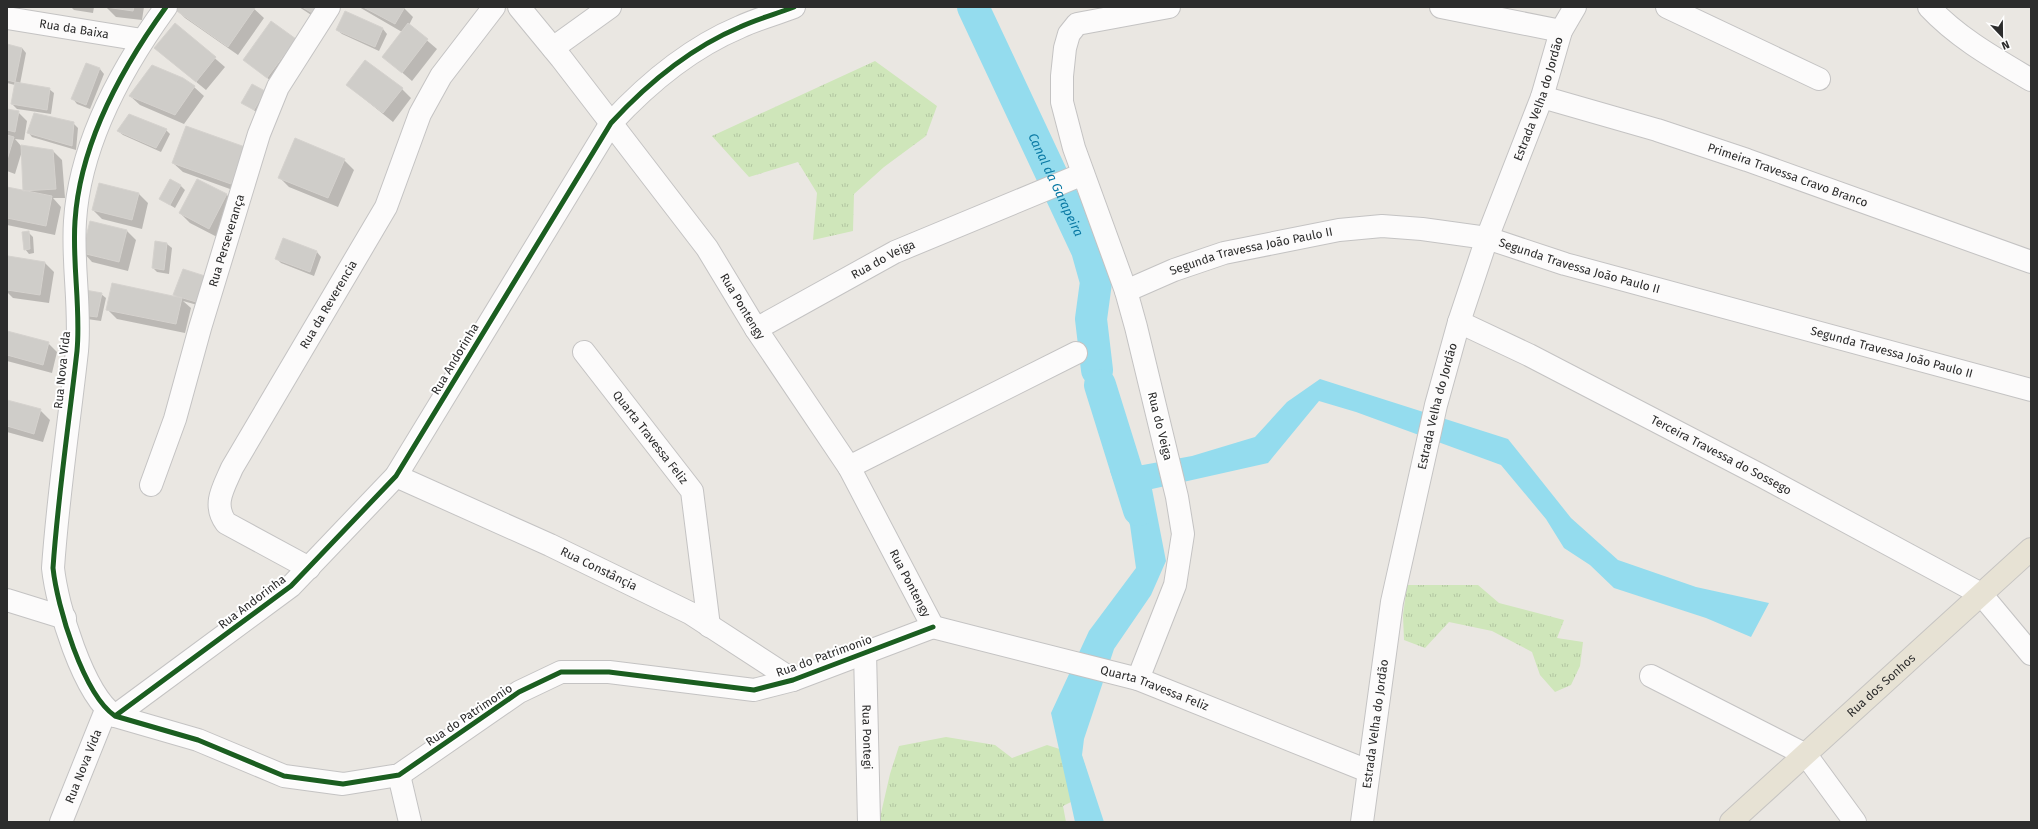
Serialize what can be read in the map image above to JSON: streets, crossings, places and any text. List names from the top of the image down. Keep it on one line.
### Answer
{"streets":{"main road":["Rua dos Sonhos"],"street":["Rua da Baixa","Estrada Velha do Jordão","Primeira Travessa Cravo Branco","Rua Perseverança","Segunda Travessa João Paulo II","Rua do Veiga","Rua da Reverencia","Rua Pontengy","Rua Andorinha","Rua Nova Vida","Quarta Travessa Feliz","Terceira Travessa do Sossego","Rua Constânçia","Rua do Patrimonio","Rua Pontegi"]},"crossings":[["Rua da Baixa","Rua Nova Vida"],["Estrada Velha do Jordão","Primeira Travessa Cravo Branco"],["Estrada Velha do Jordão","Segunda Travessa João Paulo II"],["Estrada Velha do Jordão","Quarta Travessa Feliz"],["Estrada Velha do Jordão","Terceira Travessa do Sossego"],["Segunda Travessa João Paulo II","Rua do Veiga"],["Rua do Veiga","Rua Pontengy"],["Rua do Veiga","Quarta Travessa Feliz"],["Rua da Reverencia","Rua Andorinha"],["Rua Pontengy","Rua Andorinha"],["Rua Pontengy","Quarta Travessa Feliz"],["Rua Pontengy","Rua do Patrimonio"],["Rua Andorinha","Rua Nova Vida"],["Rua Andorinha","Rua Constânçia"],["Rua Andorinha","Rua do Patrimonio"],["Rua Nova Vida","Rua do Patrimonio"],["Quarta Travessa Feliz","Rua Constânçia"],["Quarta Travessa Feliz","Rua do Patrimonio"],["Terceira Travessa do Sossego","Rua dos Sonhos"],["Rua Constânçia","Rua do Patrimonio"],["Rua do Patrimonio","Rua Pontegi"]],"water":["Canal da Garapeira"],"north":"bottom"}
